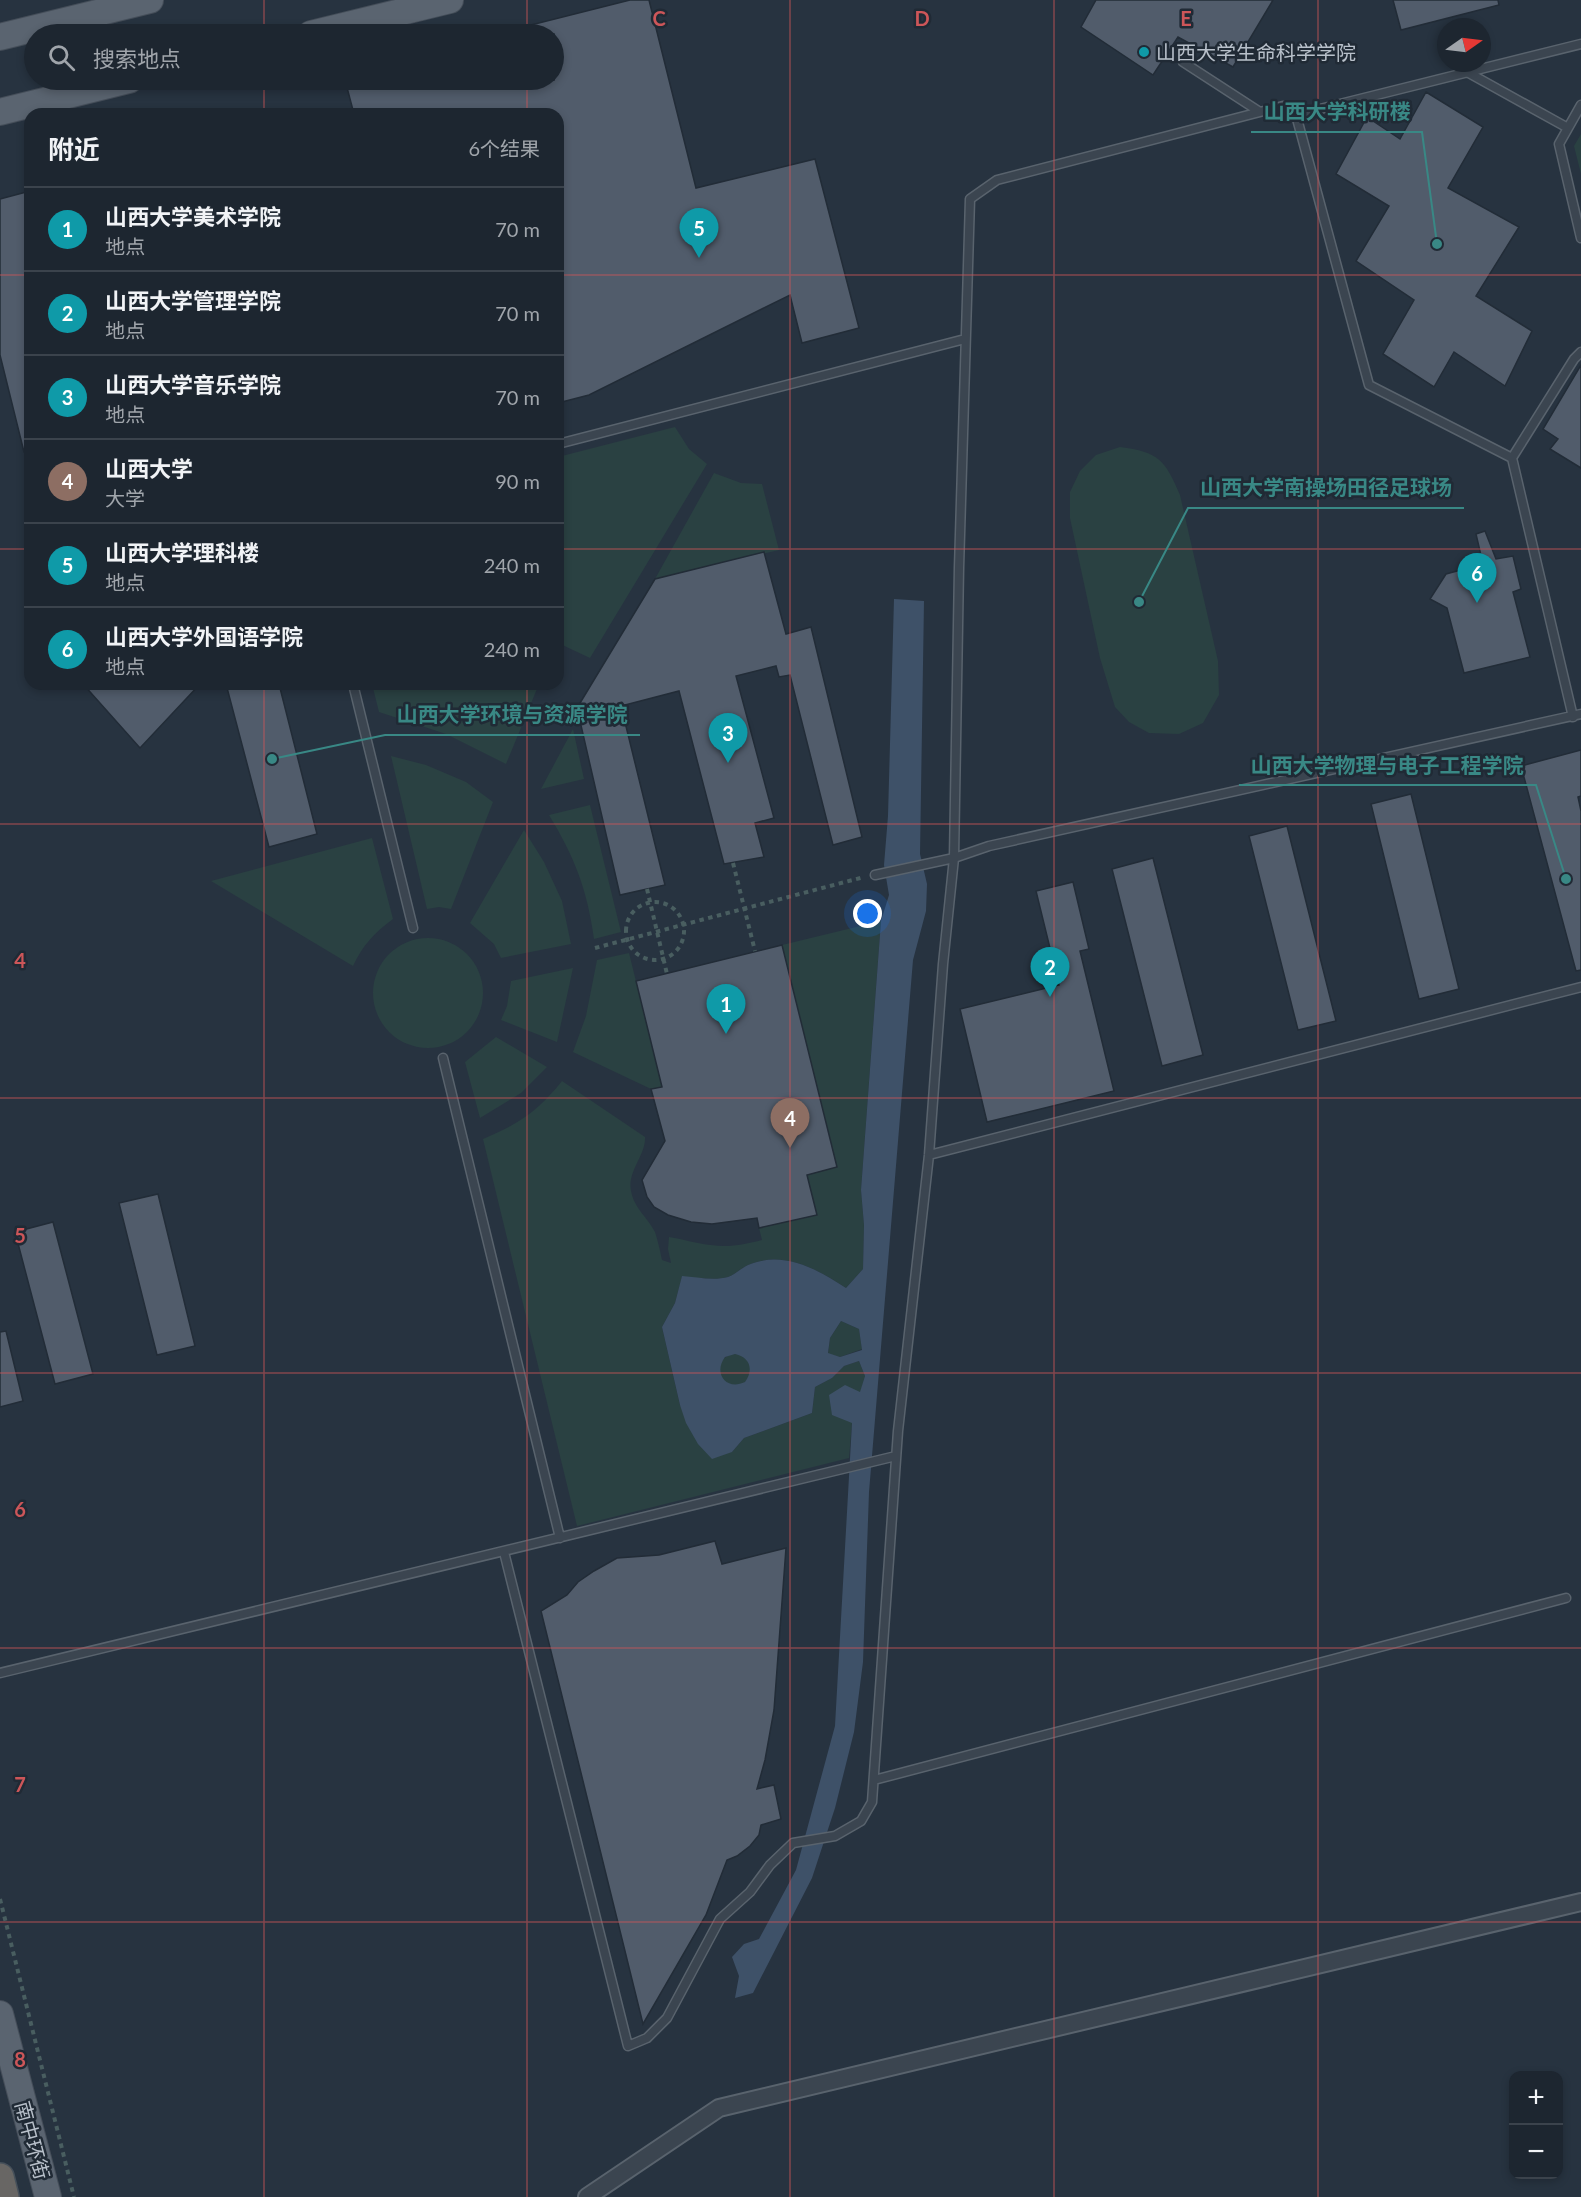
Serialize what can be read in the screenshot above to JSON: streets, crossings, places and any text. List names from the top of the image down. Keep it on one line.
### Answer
{"streets":{"main road":["南中环街"]},"places":["山西大学生命科学学院","山西大学科研楼","山西大学南操场田径足球场","山西大学环境与资源学院","山西大学物理与电子工程学院"],"north":"right","page":{"search":"搜索地点","heading":["附近","6个结果"],"list":[{"mark":"1","name":"山西大学美术学院","note":"地点","value":"70 m"},{"mark":"2","name":"山西大学管理学院","note":"地点","value":"70 m"},{"mark":"3","name":"山西大学音乐学院","note":"地点","value":"70 m"},{"mark":"4","name":"山西大学","note":"大学","value":"90 m"},{"mark":"5","name":"山西大学理科楼","note":"地点","value":"240 m"},{"mark":"6","name":"山西大学外国语学院","note":"地点","value":"240 m"}],"pins":["5","6","3","2","1","4"],"map_buttons":["+","−"]},"grid":{"columns":["C","D","E"],"rows":["4","5","6","7","8"]}}
